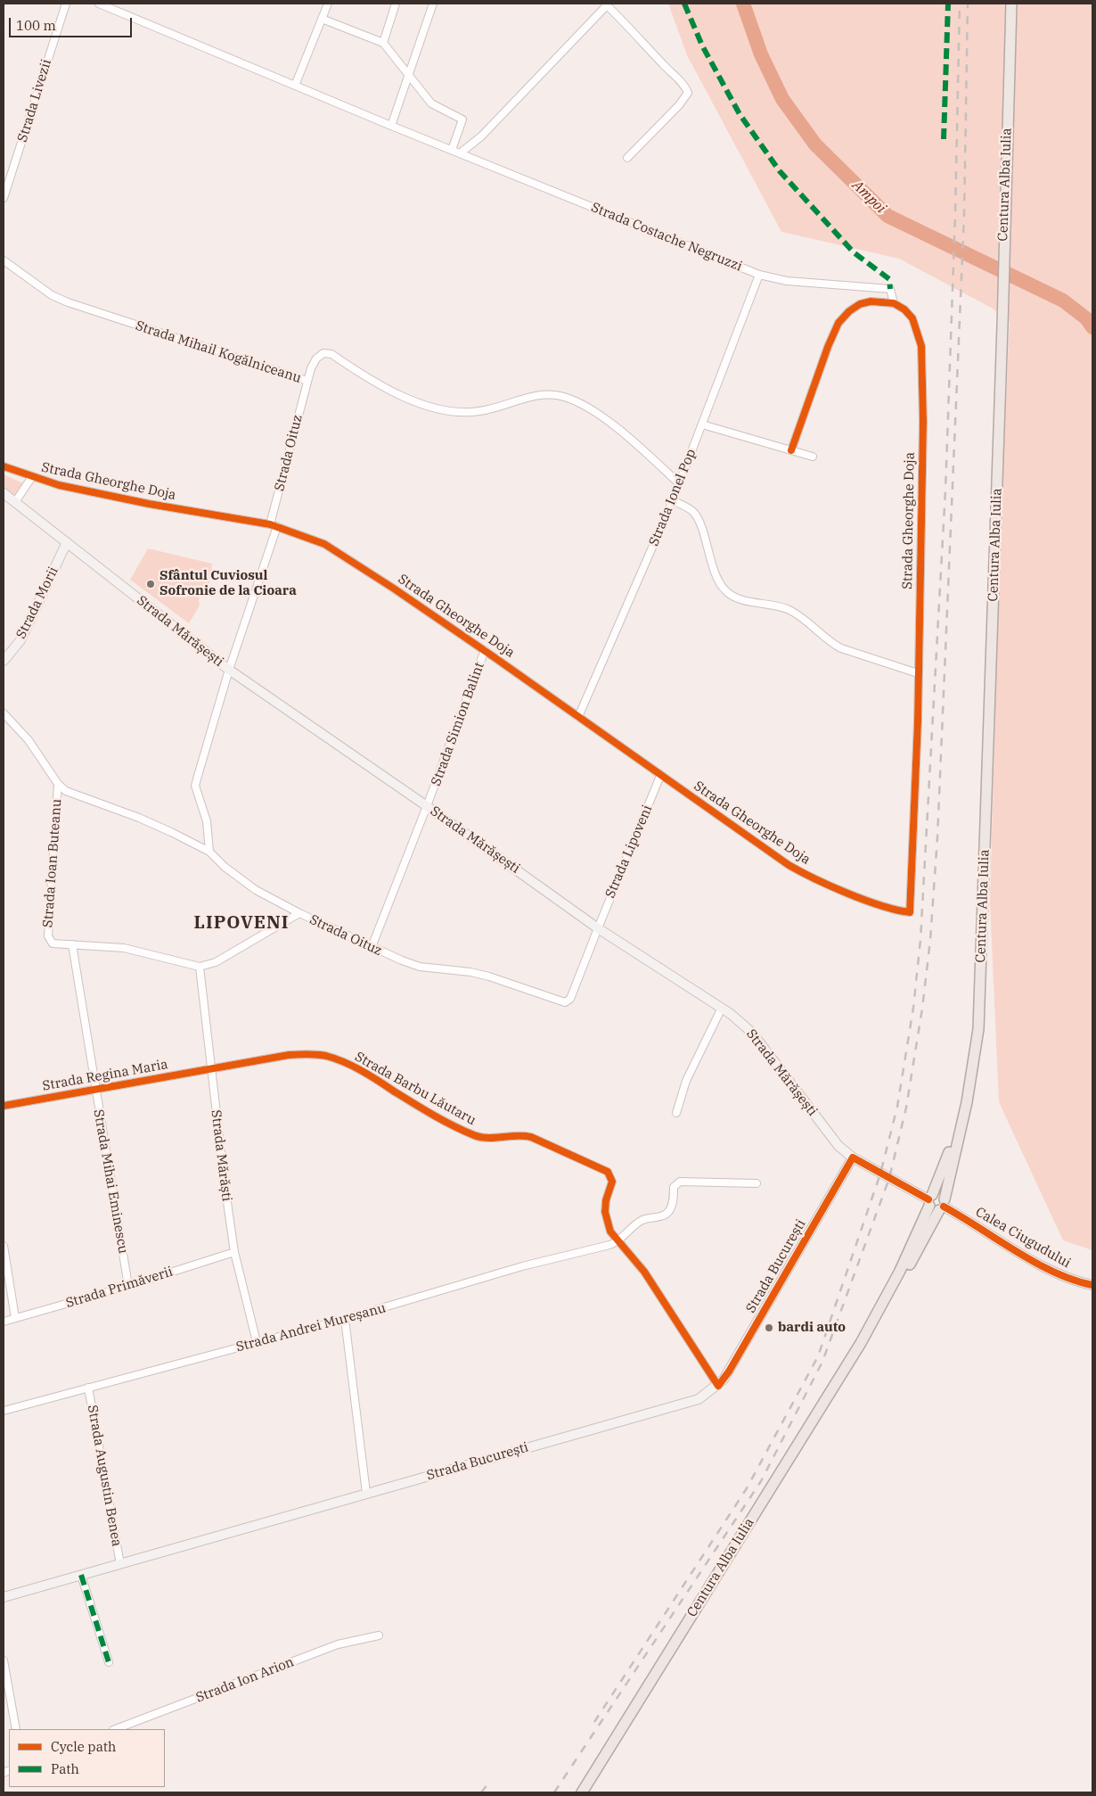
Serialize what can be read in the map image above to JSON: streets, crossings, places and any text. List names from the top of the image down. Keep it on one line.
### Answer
{"streets":{"main road":["Centura Alba Iulia","Strada Morii","Strada Mărășești","Calea Ciugudului","Strada București"],"street":["Strada Livezii","Strada Costache Negruzzi","Strada Mihail Kogălniceanu","Strada Oituz","Strada Gheorghe Doja","Strada Ionel Pop","Strada Simion Balint","Strada Lipoveni","Strada Ioan Buteanu","Strada Regina Maria","Strada Barbu Lăutaru","Strada Mărăști","Strada Mihai Eminescu","Strada Primăverii","Strada Andrei Mureșanu","Strada Augustin Benea","Strada Ion Arion"]},"crossings":[["Centura Alba Iulia","Strada Mărășești"],["Centura Alba Iulia","Calea Ciugudului"],["Strada Costache Negruzzi","Strada Gheorghe Doja"],["Strada Costache Negruzzi","Strada Ionel Pop"],["Strada Mihail Kogălniceanu","Strada Oituz"],["Strada Mihail Kogălniceanu","Strada Ionel Pop"],["Strada Oituz","Strada Gheorghe Doja"],["Strada Oituz","Strada Mărășești"],["Strada Oituz","Strada Simion Balint"],["Strada Oituz","Strada Lipoveni"],["Strada Oituz","Strada Ioan Buteanu"],["Strada Gheorghe Doja","Strada Ionel Pop"],["Strada Gheorghe Doja","Strada Simion Balint"],["Strada Gheorghe Doja","Strada Lipoveni"],["Strada Morii","Strada Mărășești"],["Strada Mărășești","Strada Simion Balint"],["Strada Mărășești","Strada Lipoveni"],["Strada Mărășești","Strada București"],["Strada Ioan Buteanu","Strada Mihai Eminescu"],["Strada Regina Maria","Strada Barbu Lăutaru"],["Strada Regina Maria","Strada Mărăști"],["Strada Regina Maria","Strada Mihai Eminescu"],["Strada Barbu Lăutaru","Strada Mărăști"],["Strada Barbu Lăutaru","Strada Andrei Mureșanu"],["Strada Mărăști","Strada Primăverii"],["Strada Mărăști","Strada Andrei Mureșanu"],["Strada Mihai Eminescu","Strada Primăverii"],["Strada București","Strada Augustin Benea"],["Strada Andrei Mureșanu","Strada Augustin Benea"]],"districts":["LIPOVENI"],"water":["Ampoi"],"places":["Sfântul Cuviosul Sofronie de la Cioara","bardi auto"],"legend":["Cycle path","Path"],"scale_bar":"100 m"}
